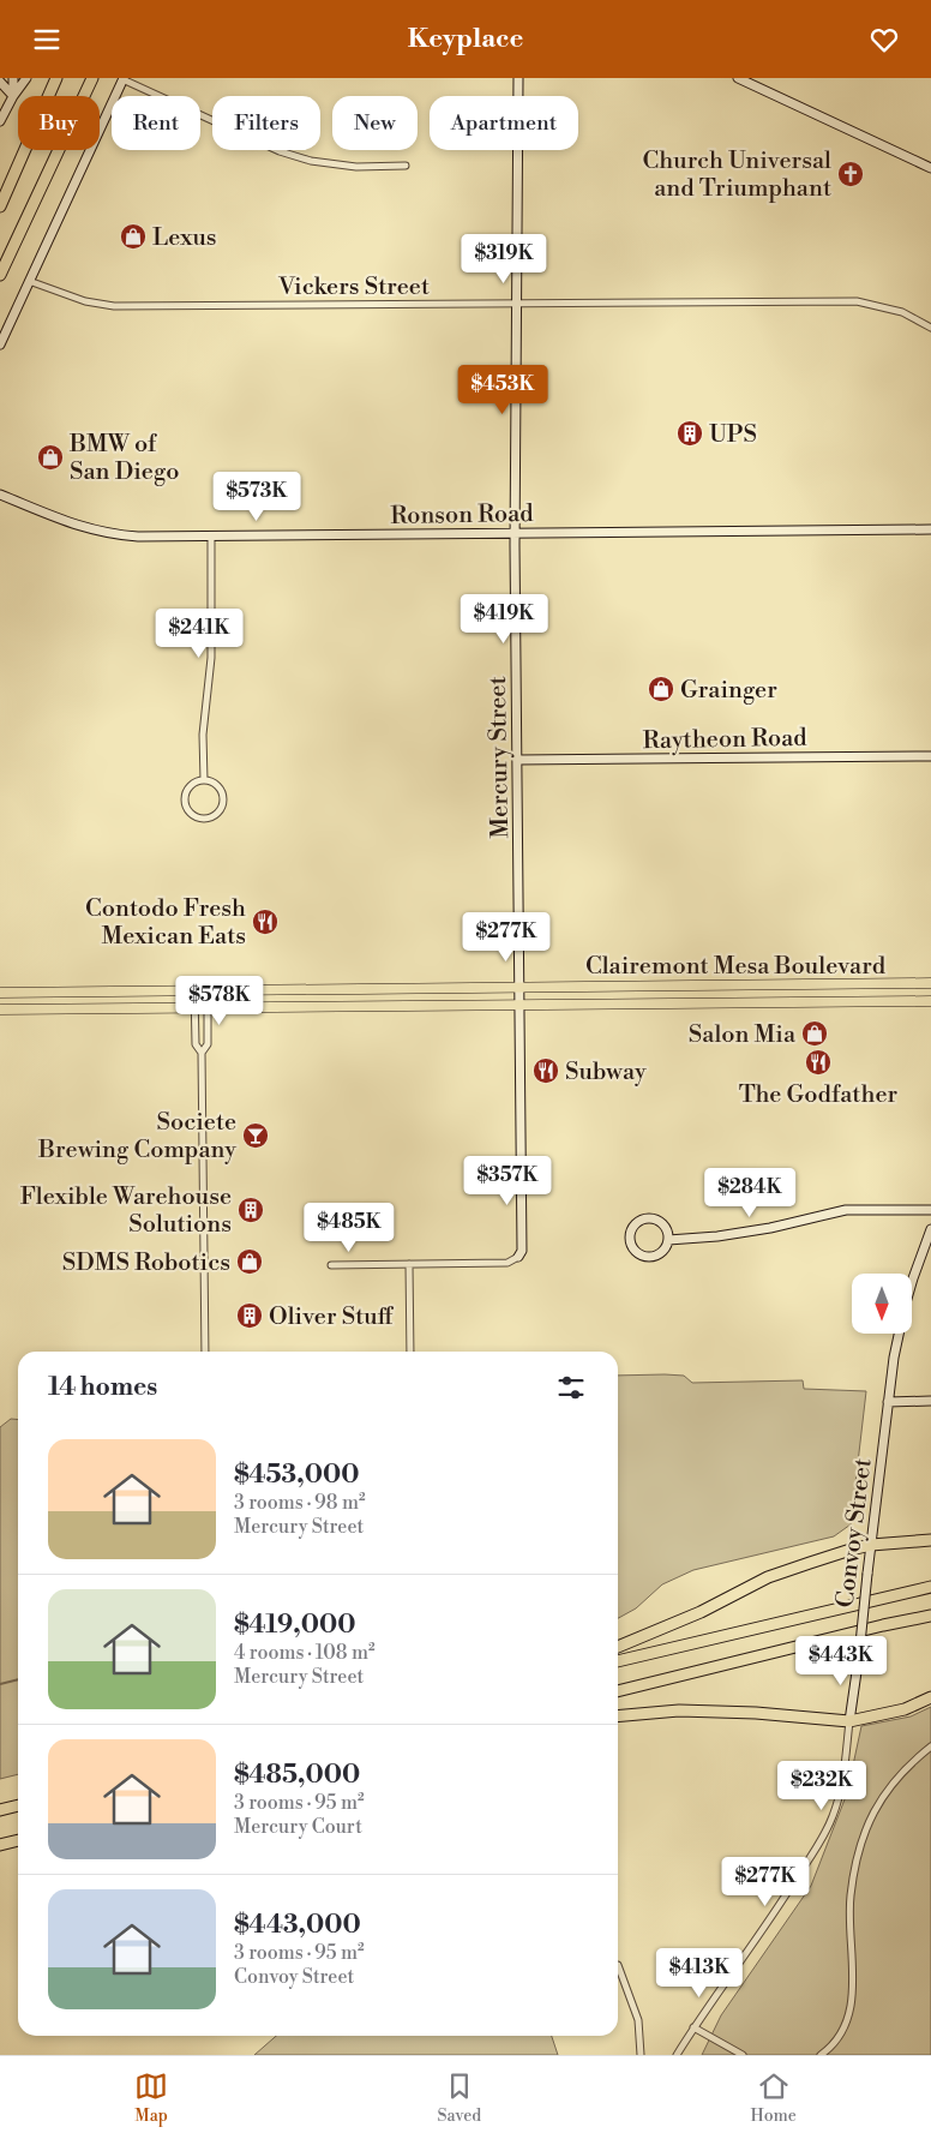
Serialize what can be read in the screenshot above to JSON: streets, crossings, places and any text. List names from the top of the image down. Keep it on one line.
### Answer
{"streets":{"main road":["Clairemont Mesa Boulevard"],"street":["Vickers Street","Ronson Road","Raytheon Road","Mercury Street","Convoy Street"]},"crossings":[["Vickers Street","Mercury Street"],["Ronson Road","Mercury Street"],["Raytheon Road","Mercury Street"],["Mercury Street","Clairemont Mesa Boulevard"]],"places":{"church":["Church Universal and Triumphant"],"shop":["Lexus","BMW of San Diego","Grainger","Salon Mia","SDMS Robotics"],"building":["UPS","Flexible Warehouse Solutions","Oliver Stuff"],"restaurant":["Contodo Fresh Mexican Eats","The Godfather","Subway"],"bar":["Societe Brewing Company"]},"north":"bottom","page":{"header":"Keyplace","chip":["Buy","Rent","Filters","New","Apartment"],"price":["$319K","$453K","$573K","$419K","$241K","$277K","$578K","$357K","$284K","$485K","$443K","$232K","$277K","$413K"],"heading":"14 homes","list":[{"name":"$453,000","note":"3 rooms · 98 m² · Mercury Street"},{"name":"$419,000","note":"4 rooms · 108 m² · Mercury Street"},{"name":"$485,000","note":"3 rooms · 95 m² · Mercury Court"},{"name":"$443,000","note":"3 rooms · 95 m² · Convoy Street"}],"tabs":["Map","Saved","Home"]}}
